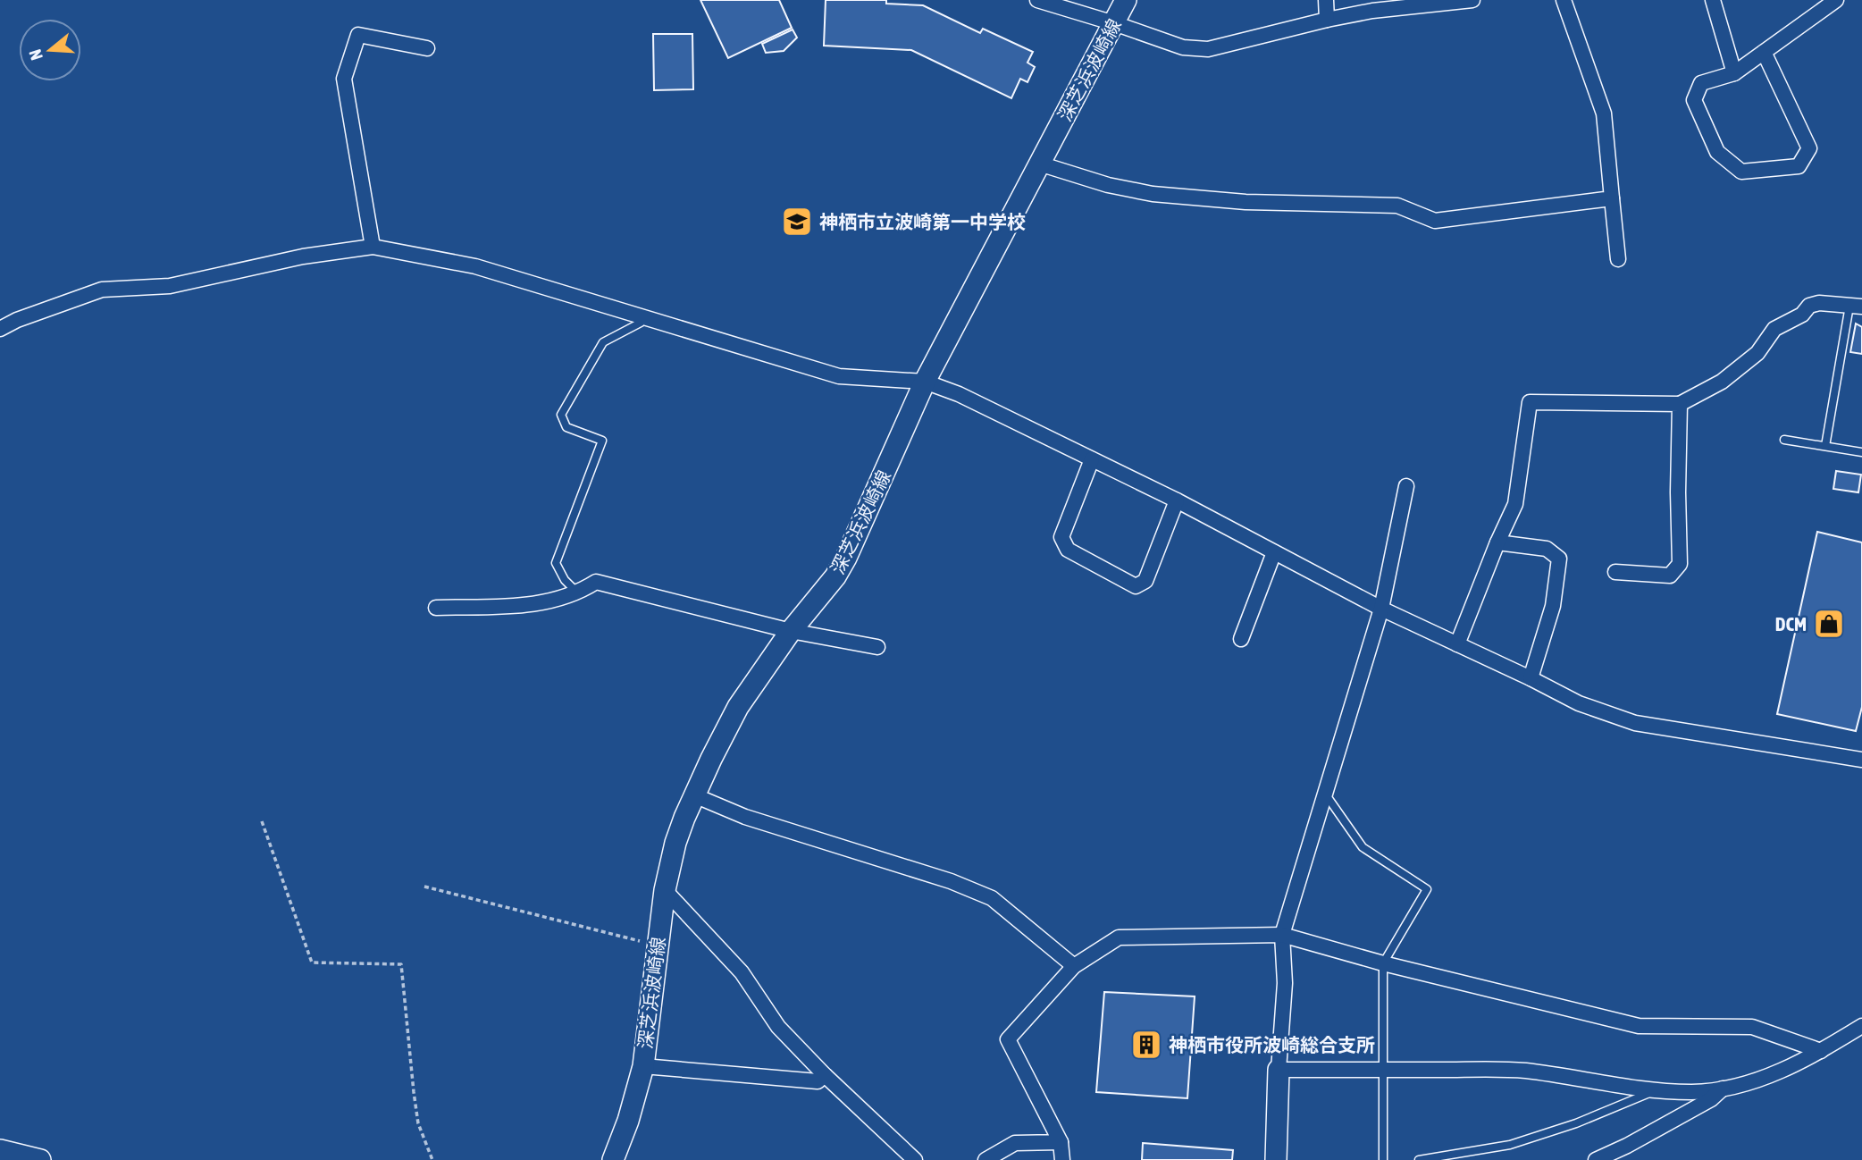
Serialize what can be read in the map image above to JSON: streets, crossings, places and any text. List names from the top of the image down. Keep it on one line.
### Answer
{"streets":{"main road":["深芝浜波崎線"]},"places":{"school or university":["神栖市立波崎第一中学校"],"shop":["DCM"],"building":["神栖市役所波崎総合支所"]},"north":"left"}
